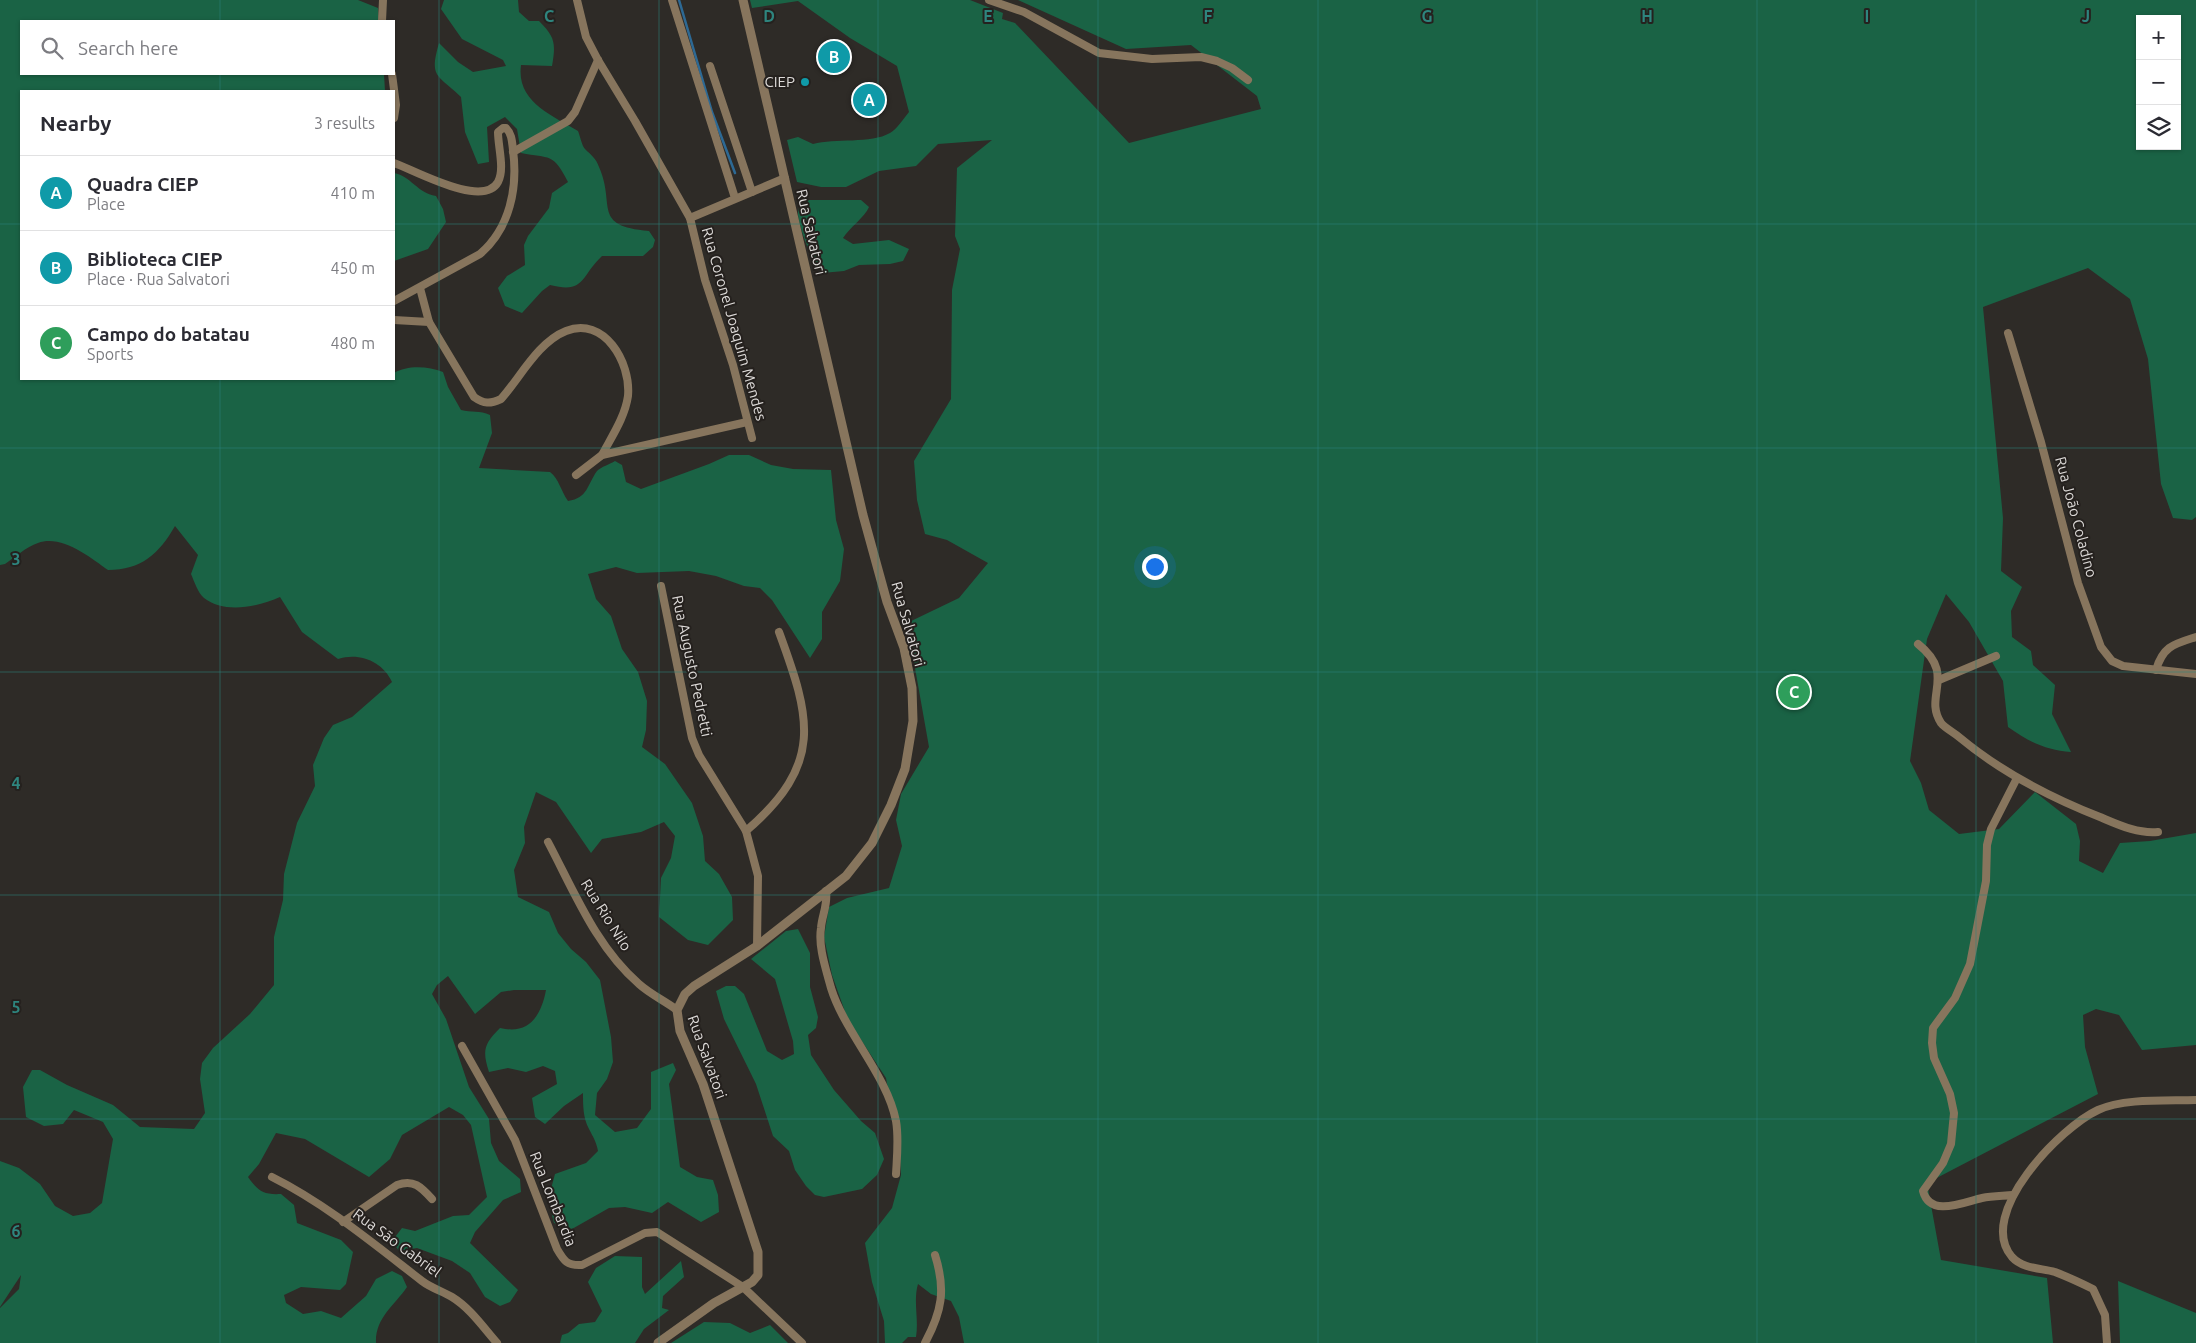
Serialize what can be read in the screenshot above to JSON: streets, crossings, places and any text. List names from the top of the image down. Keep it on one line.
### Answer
{"streets":{"street":["Rua Salvatori","Rua Coronel Joaquim Mendes","Rua João Coladino","Rua Augusto Pedretti","Rua Rio Nilo","Rua Lombardia","Rua São Gabriel"]},"crossings":[["Rua Salvatori","Rua Coronel Joaquim Mendes"],["Rua Salvatori","Rua Augusto Pedretti"],["Rua Salvatori","Rua Rio Nilo"],["Rua Salvatori","Rua Lombardia"]],"places":["CIEP"],"page":{"map_buttons":["+","−"],"search":"Search here","pins":["B","A","C"],"heading":["Nearby","3 results"],"list":[{"mark":"A","name":"Quadra CIEP","note":"Place","value":"410 m"},{"mark":"B","name":"Biblioteca CIEP","note":"Place · Rua Salvatori","value":"450 m"},{"mark":"C","name":"Campo do batatau","note":"Sports","value":"480 m"}]},"grid":{"columns":["C","D","E","F","G","H","I","J"],"rows":["3","4","5","6"]}}
